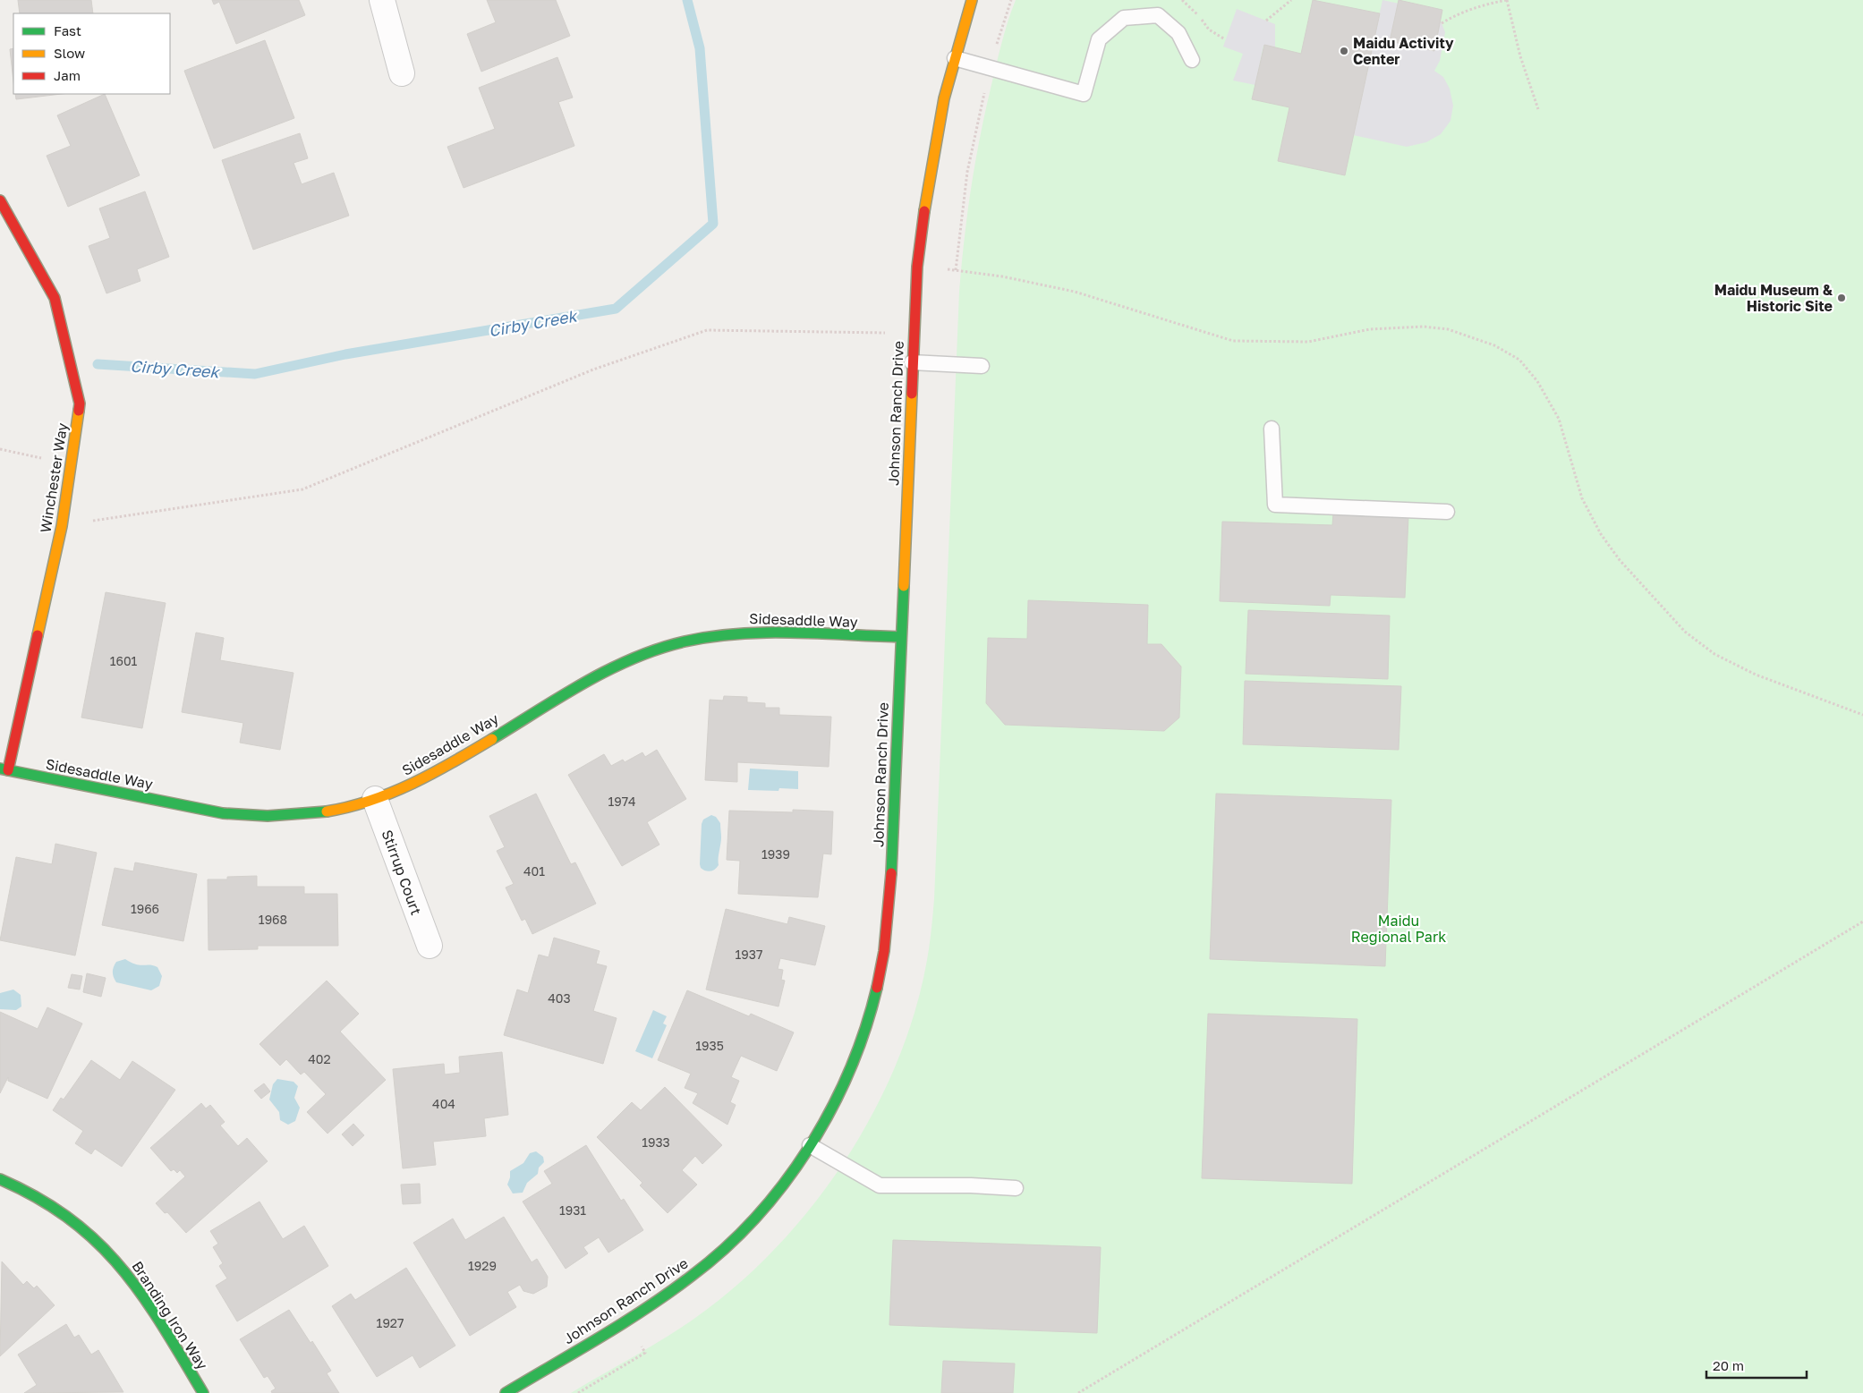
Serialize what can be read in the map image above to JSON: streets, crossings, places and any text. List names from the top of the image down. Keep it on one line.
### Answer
{"streets":{"street":["Johnson Ranch Drive","Winchester Way","Sidesaddle Way","Stirrup Court","Branding Iron Way"]},"crossings":[["Johnson Ranch Drive","Sidesaddle Way"],["Winchester Way","Sidesaddle Way"],["Sidesaddle Way","Stirrup Court"]],"water":["Cirby Creek"],"parks":["Maidu Regional Park"],"places":["Maidu Activity Center","Maidu Museum & Historic Site"],"house_numbers":["1601","1974","1939","401","1966","1968","1937","403","1935","402","404","1933","1931","1929","1927"],"legend":["Fast","Slow","Jam"],"scale_bar":"20 m"}
